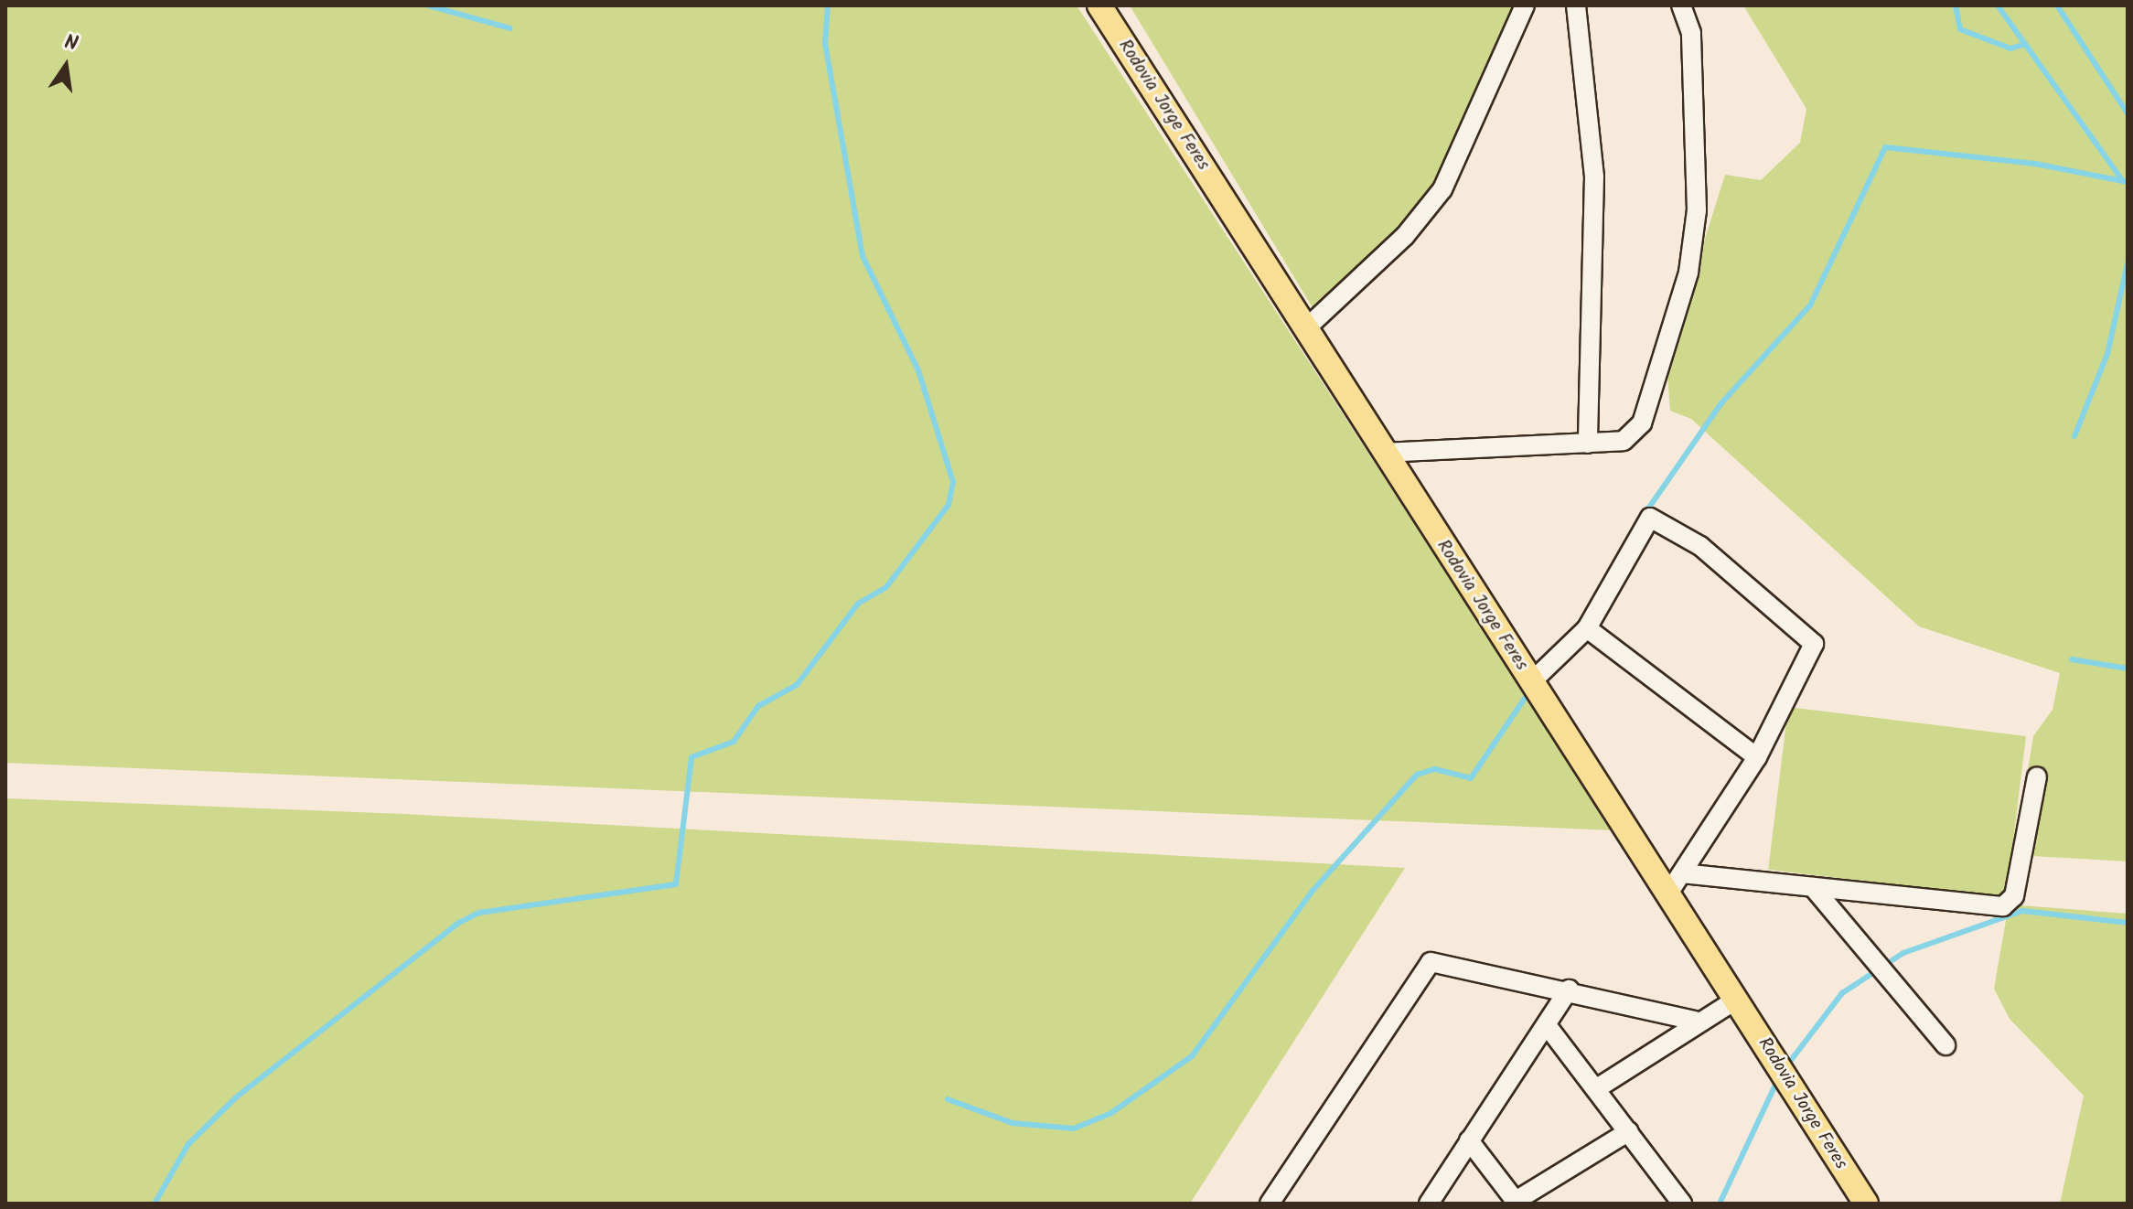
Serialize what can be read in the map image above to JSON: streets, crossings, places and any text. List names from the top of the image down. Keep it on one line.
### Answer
{"streets":{"main road":["Rodovia Jorge Feres"]},"north":"top"}
